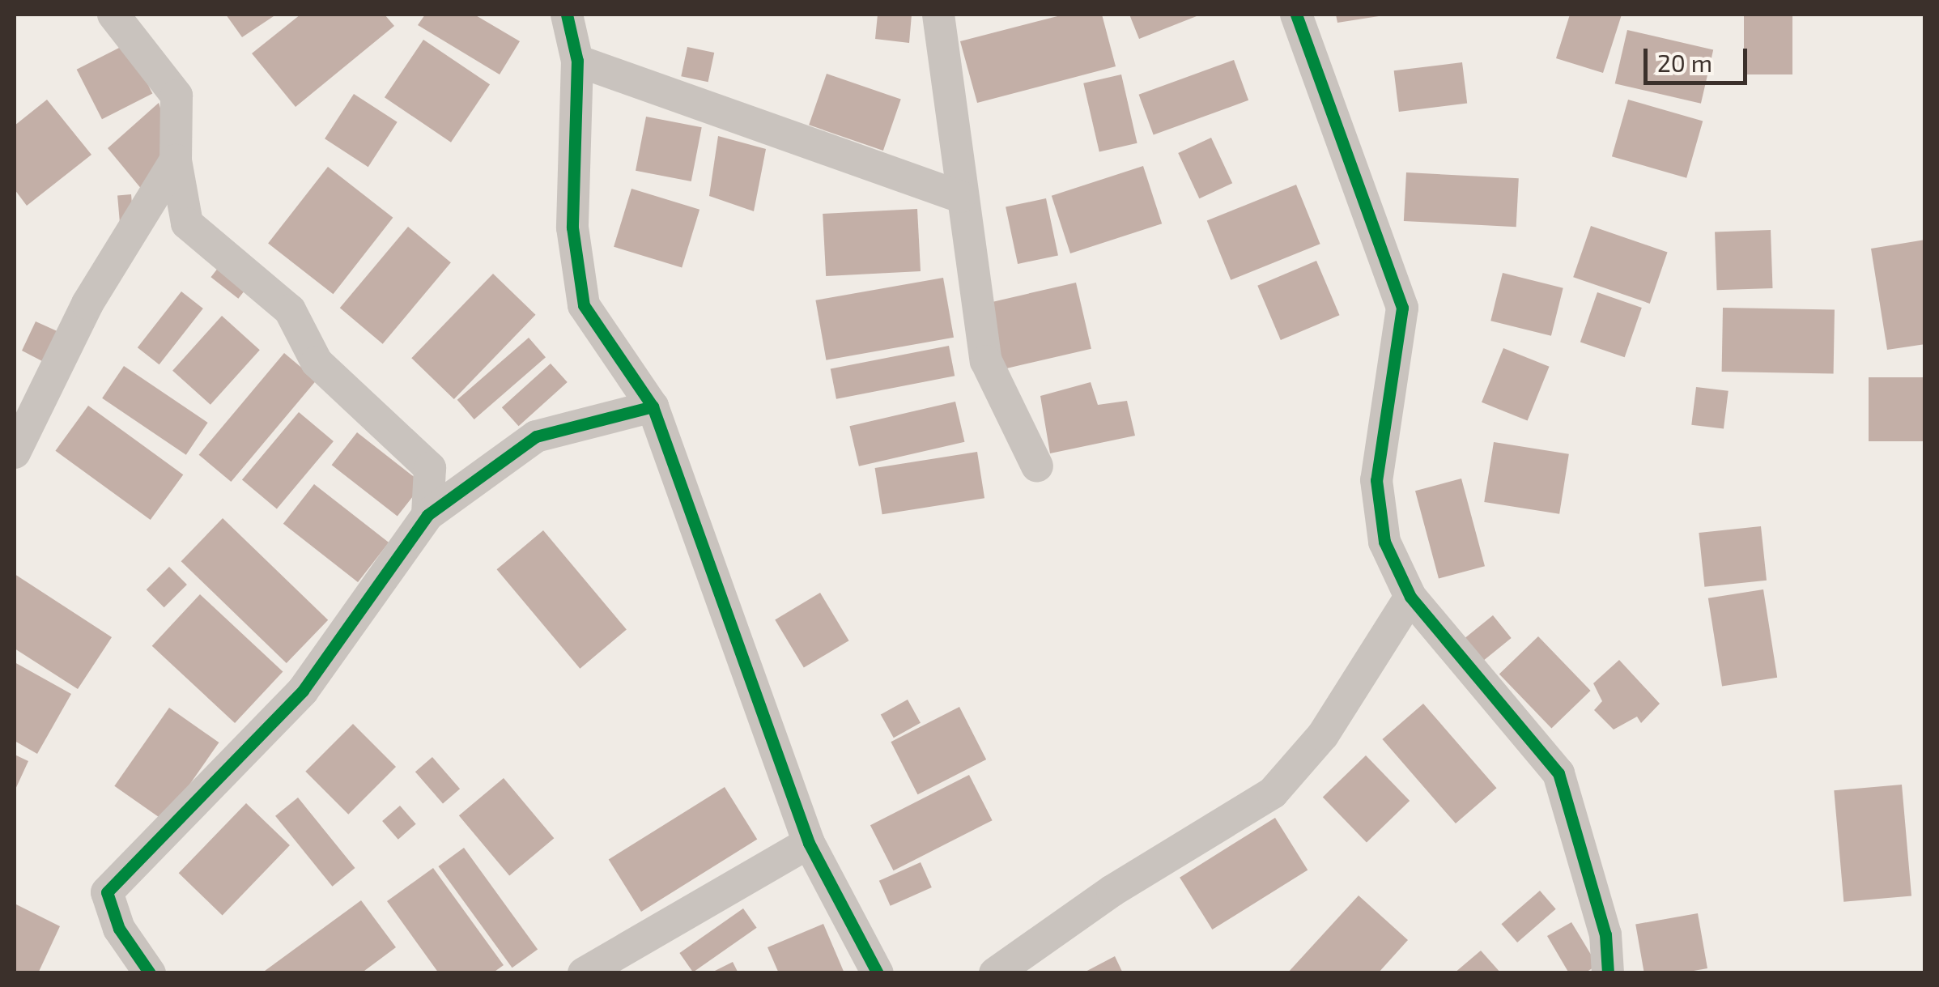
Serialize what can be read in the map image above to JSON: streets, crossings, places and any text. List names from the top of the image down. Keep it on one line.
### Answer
{"scale_bar":"20 m"}
